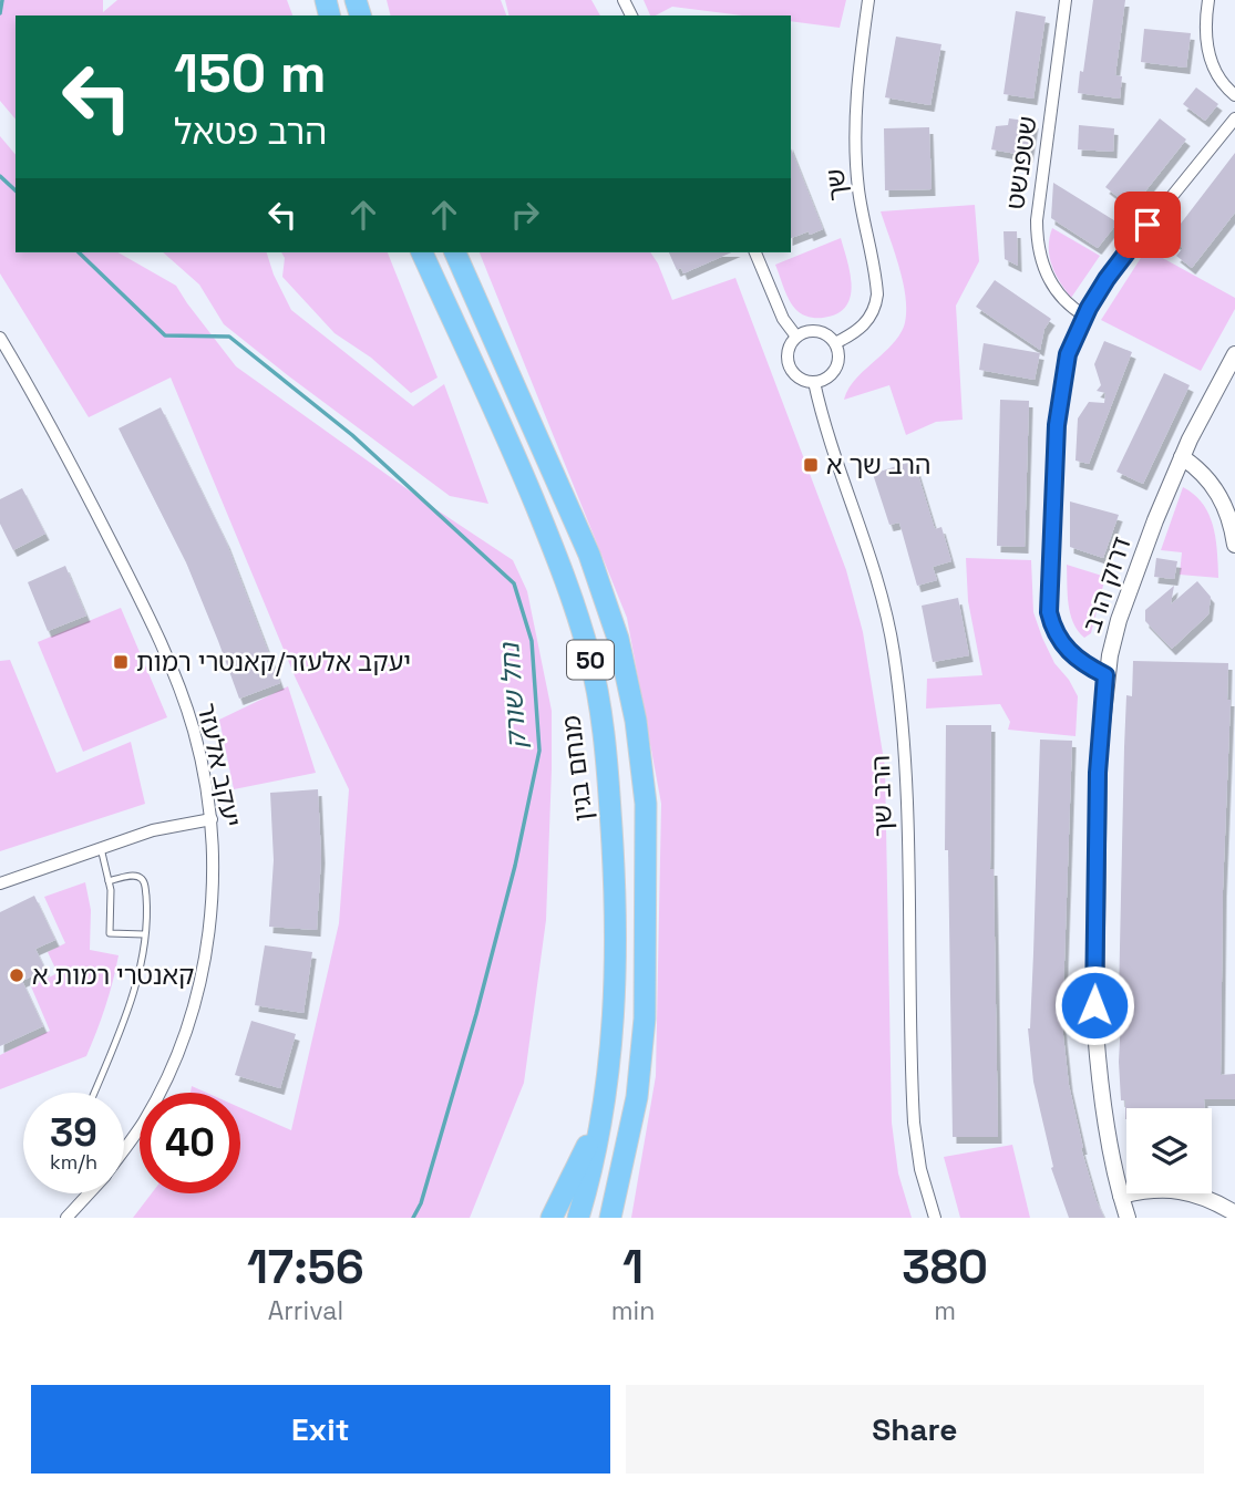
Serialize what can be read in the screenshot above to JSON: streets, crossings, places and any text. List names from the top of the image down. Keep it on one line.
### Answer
{"streets":{"highway":["50","מנחם בגין"],"street":["שטפנשט","שך","דרוק הרב","יעקב אלעזר","הרב שך"]},"crossings":[["שך","הרב שך"]],"water":["נחל שורק"],"places":{"transit":["הרב שך א","יעקב אלעזר/קאנטרי רמות"],"other":["קאנטרי רמות א"]},"page":{"turn":["150 m","הרב פטאל"],"speed":"39 km/h","limit":"40","eta":["17:56","Arrival","1","min","380","m"],"buttons":["Exit","Share"]}}
